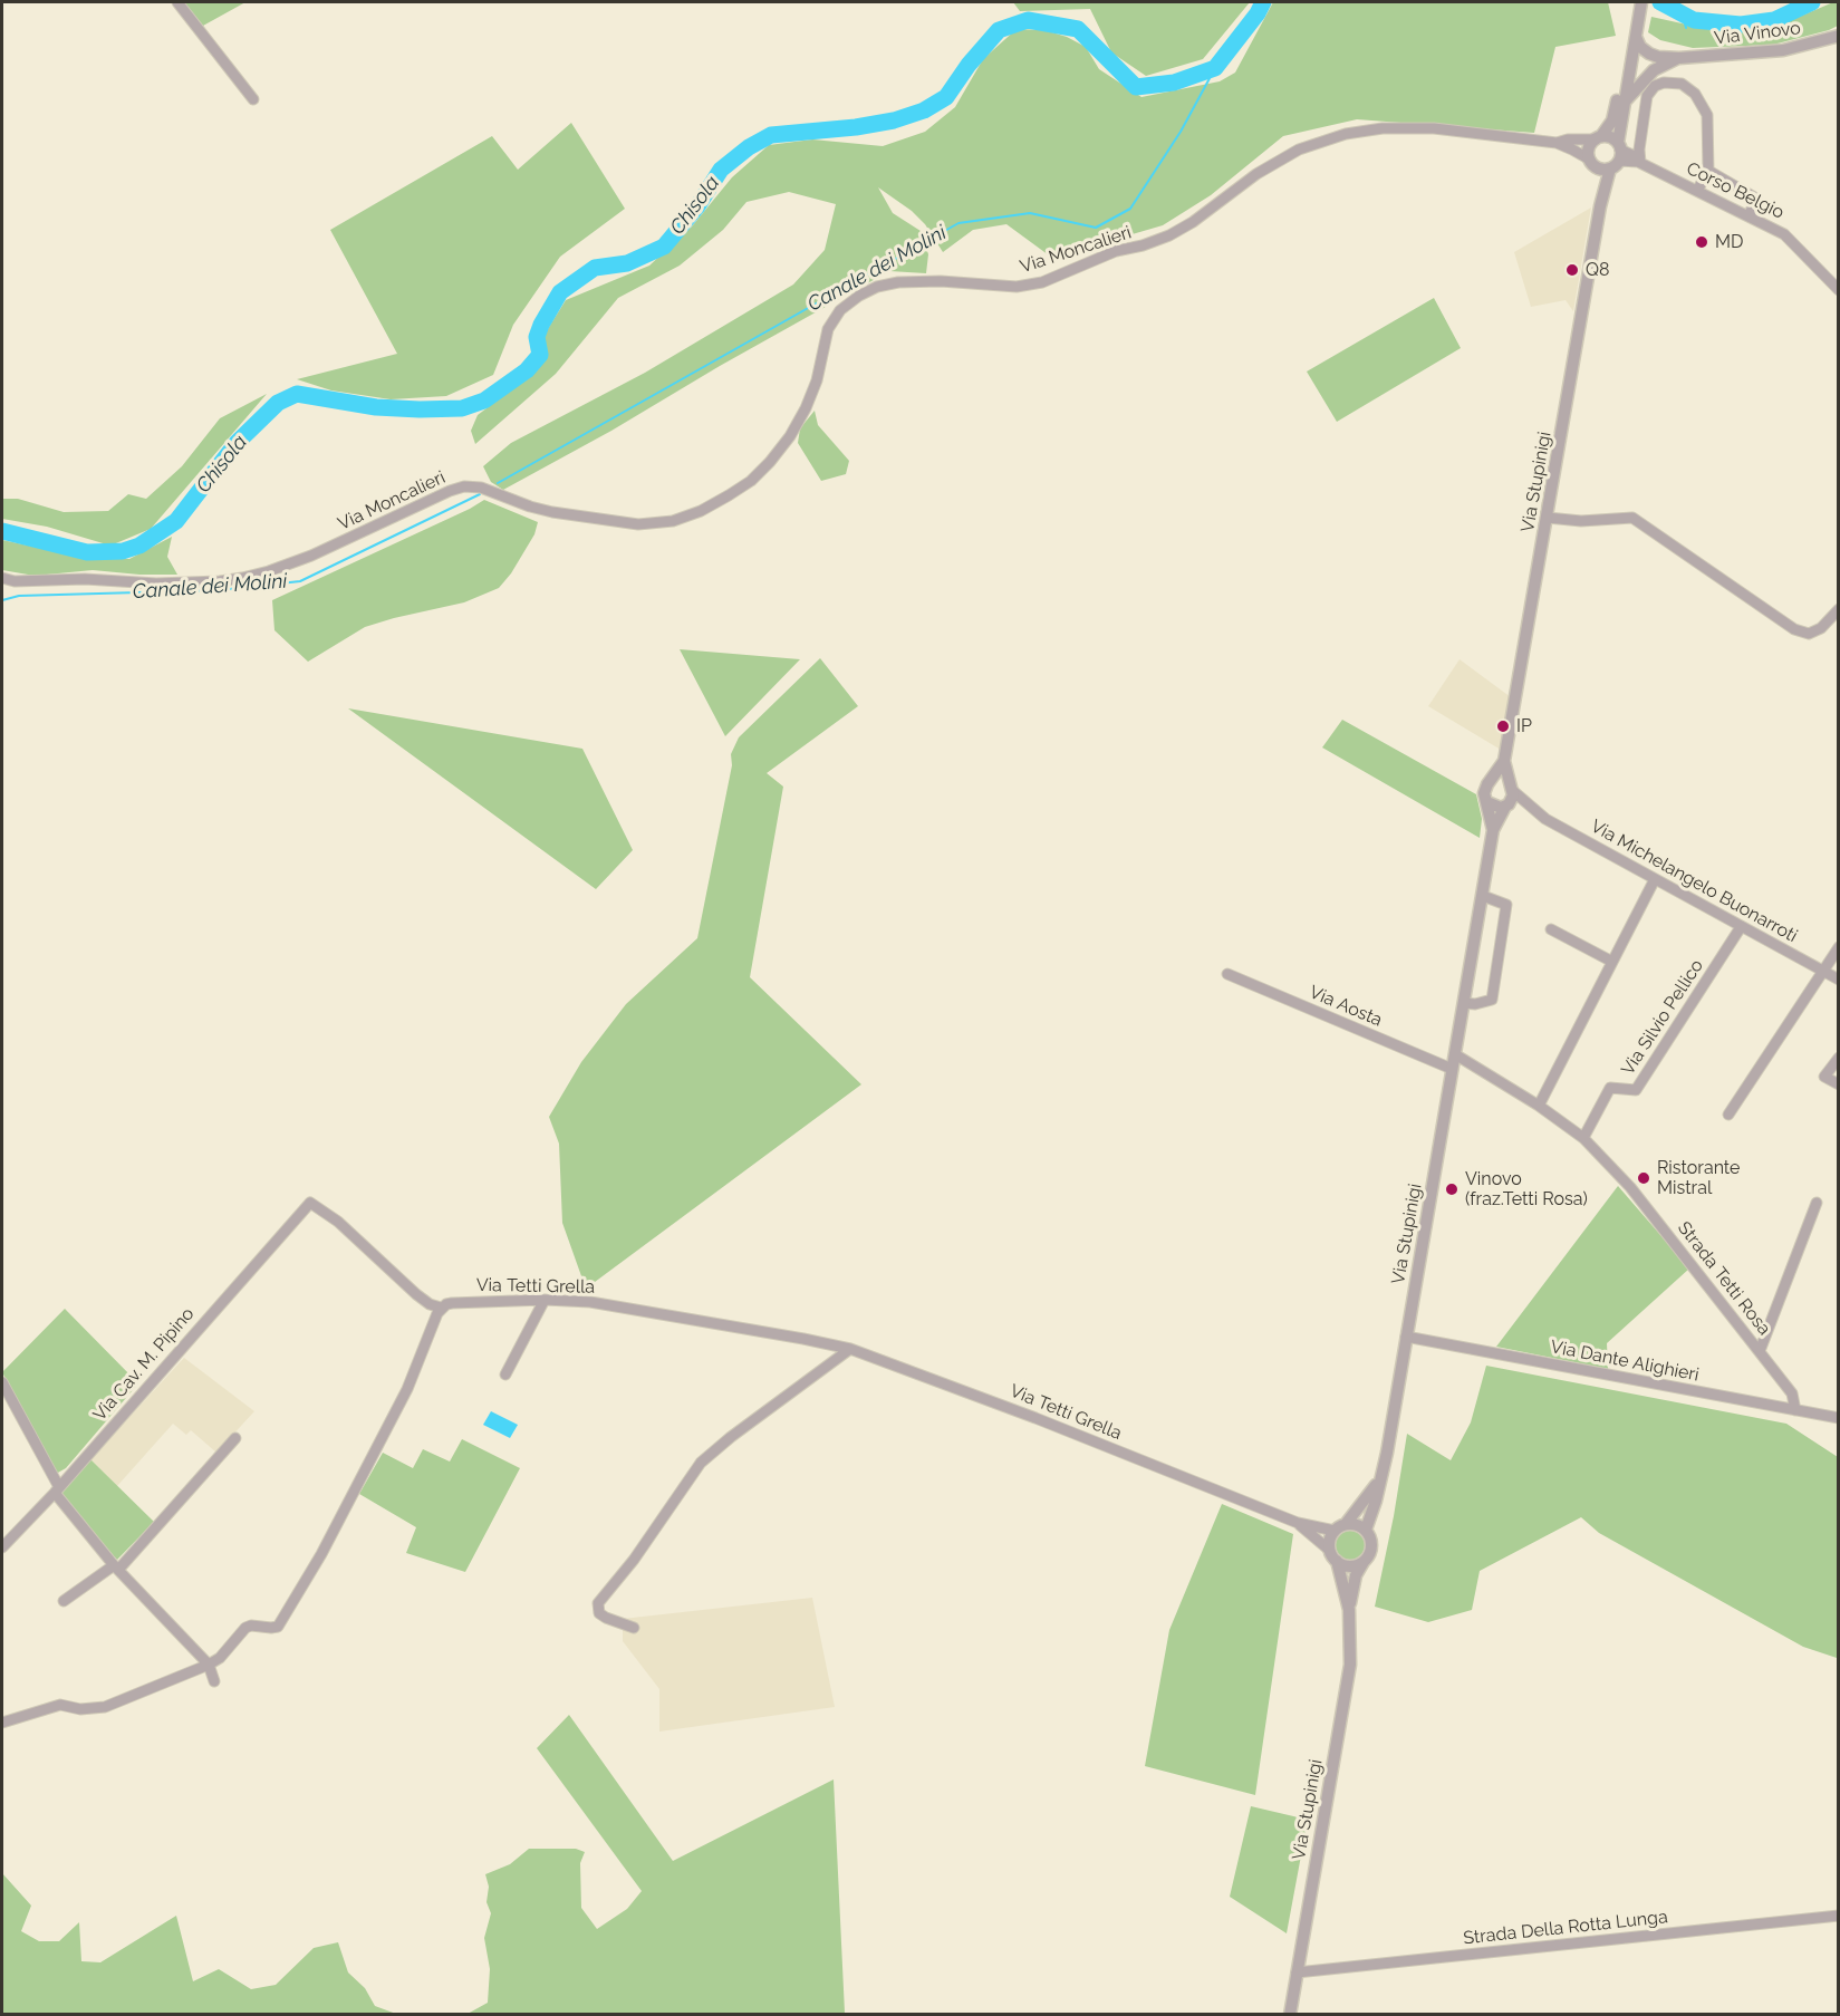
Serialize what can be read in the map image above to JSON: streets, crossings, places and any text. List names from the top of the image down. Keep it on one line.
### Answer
{"streets":{"street":["Via Vinovo","Corso Belgio","Via Moncalieri","Via Stupinigi","Via Michelangelo Buonarroti","Via Aosta","Via Silvio Pellico","Strada Tetti Rosa","Via Tetti Grella","Via Dante Alighieri","Via Cav. M. Pipino","Strada Della Rotta Lunga"]},"crossings":[["Via Vinovo","Via Stupinigi"],["Corso Belgio","Via Moncalieri"],["Corso Belgio","Via Stupinigi"],["Via Moncalieri","Via Stupinigi"],["Via Stupinigi","Via Michelangelo Buonarroti"],["Via Stupinigi","Via Aosta"],["Via Stupinigi","Strada Tetti Rosa"],["Via Stupinigi","Via Tetti Grella"],["Via Stupinigi","Via Dante Alighieri"],["Via Stupinigi","Strada Della Rotta Lunga"],["Via Michelangelo Buonarroti","Via Silvio Pellico"],["Via Silvio Pellico","Strada Tetti Rosa"],["Strada Tetti Rosa","Via Dante Alighieri"],["Via Tetti Grella","Via Cav. M. Pipino"]],"water":["Chisola","Canale dei Molini"],"places":["MD","Q8","IP","Ristorante Mistral","Vinovo (fraz.Tetti Rosa)"]}
